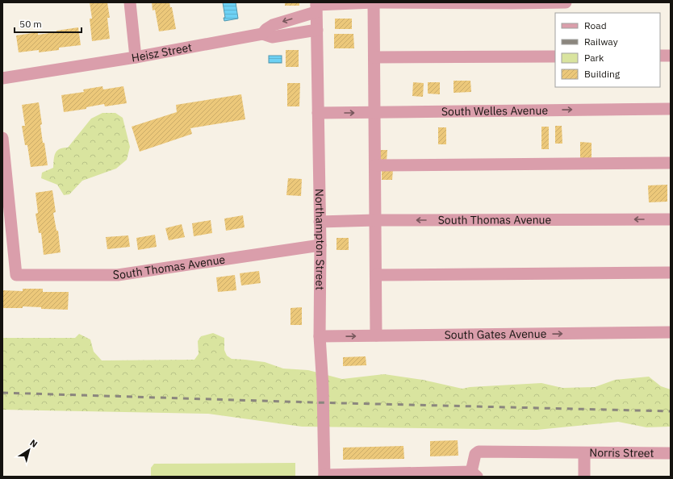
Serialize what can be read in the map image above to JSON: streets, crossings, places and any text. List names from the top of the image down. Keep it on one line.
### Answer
{"streets":{"street":["Heisz Street","South Welles Avenue","South Thomas Avenue","Northampton Street","South Gates Avenue","Norris Street"]},"crossings":[["Heisz Street","Northampton Street"],["South Welles Avenue","Northampton Street"],["South Thomas Avenue","Northampton Street"],["Northampton Street","South Gates Avenue"]],"legend":["Road","Railway","Park","Building"],"scale_bar":"50 m","north":"top right"}
